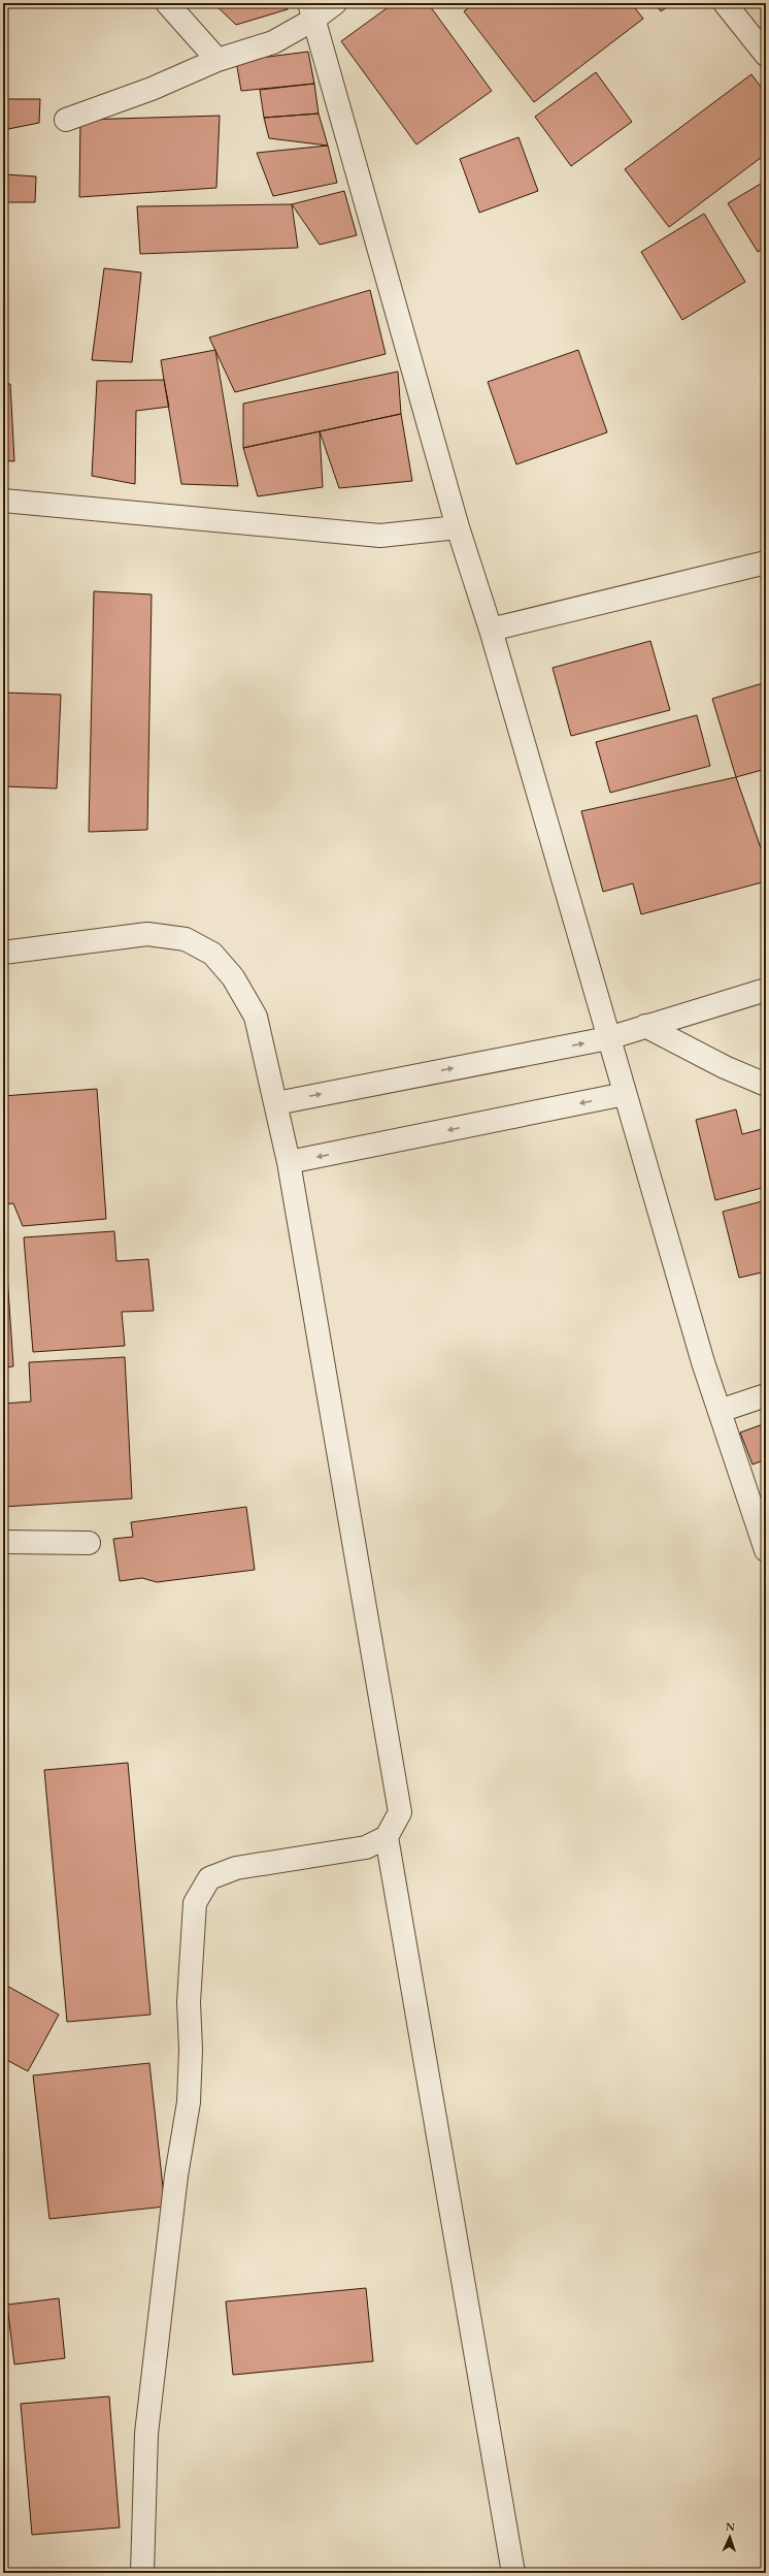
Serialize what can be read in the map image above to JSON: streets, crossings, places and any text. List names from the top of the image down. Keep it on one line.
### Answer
{"north":"top"}
